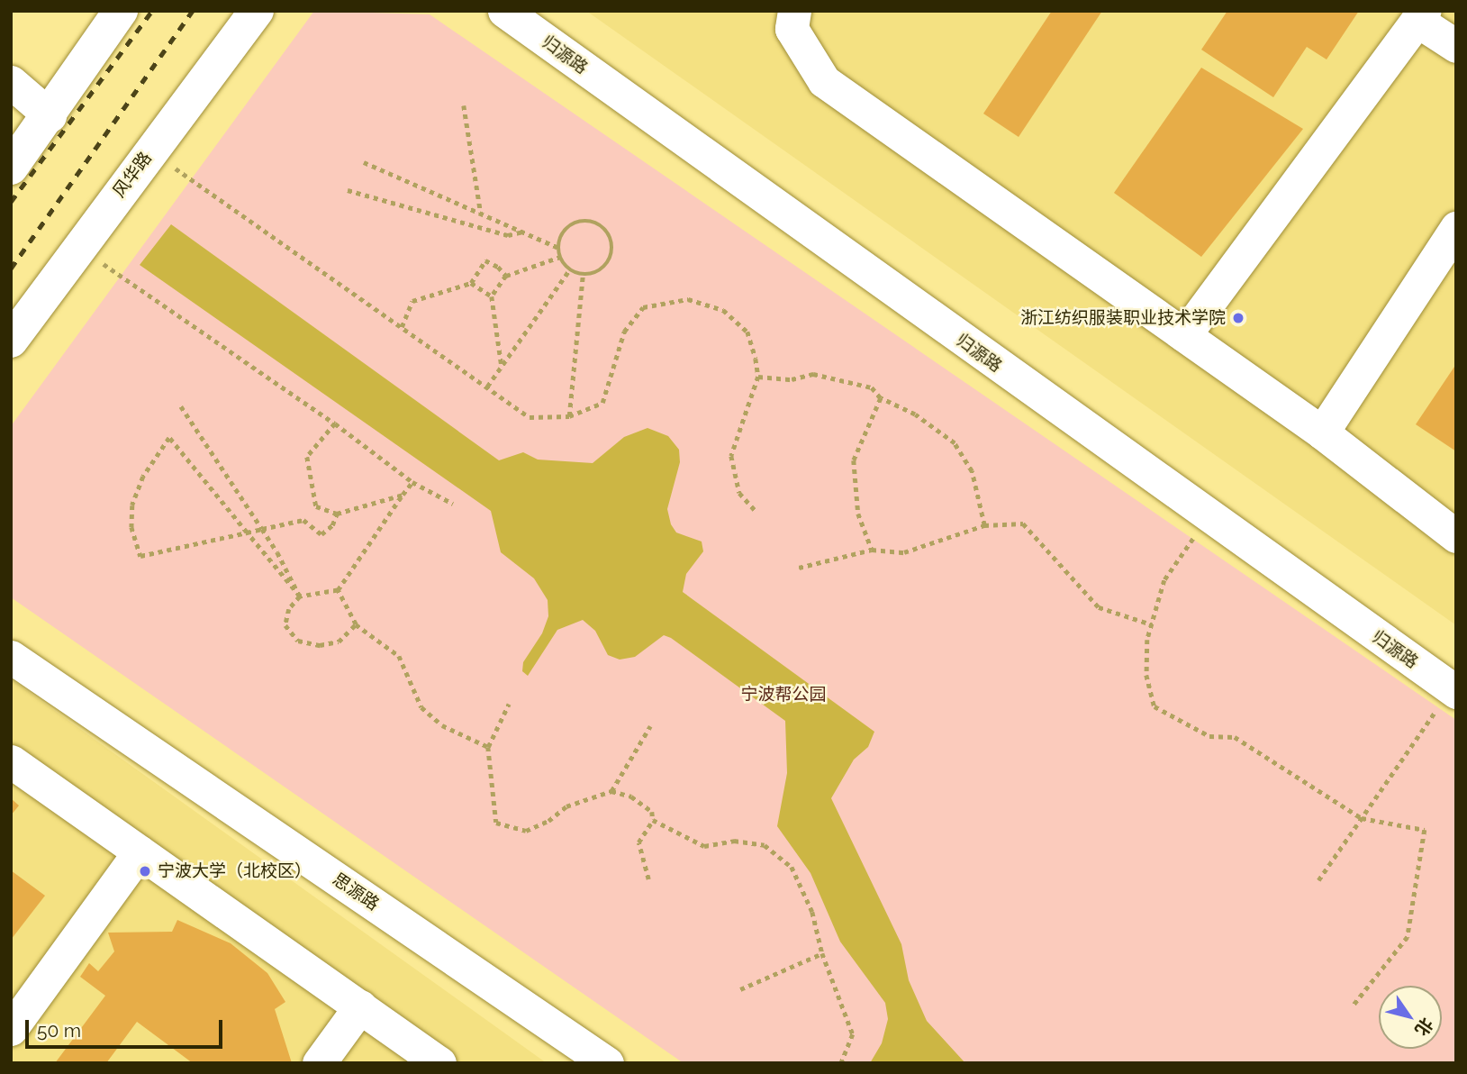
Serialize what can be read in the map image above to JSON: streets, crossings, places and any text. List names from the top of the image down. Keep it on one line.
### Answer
{"streets":{"main road":["风华路"],"street":["归源路","思源路"]},"parks":["宁波帮公园"],"places":["浙江纺织服装职业技术学院","宁波大学（北校区）"],"scale_bar":"50 m","north":"bottom right"}
